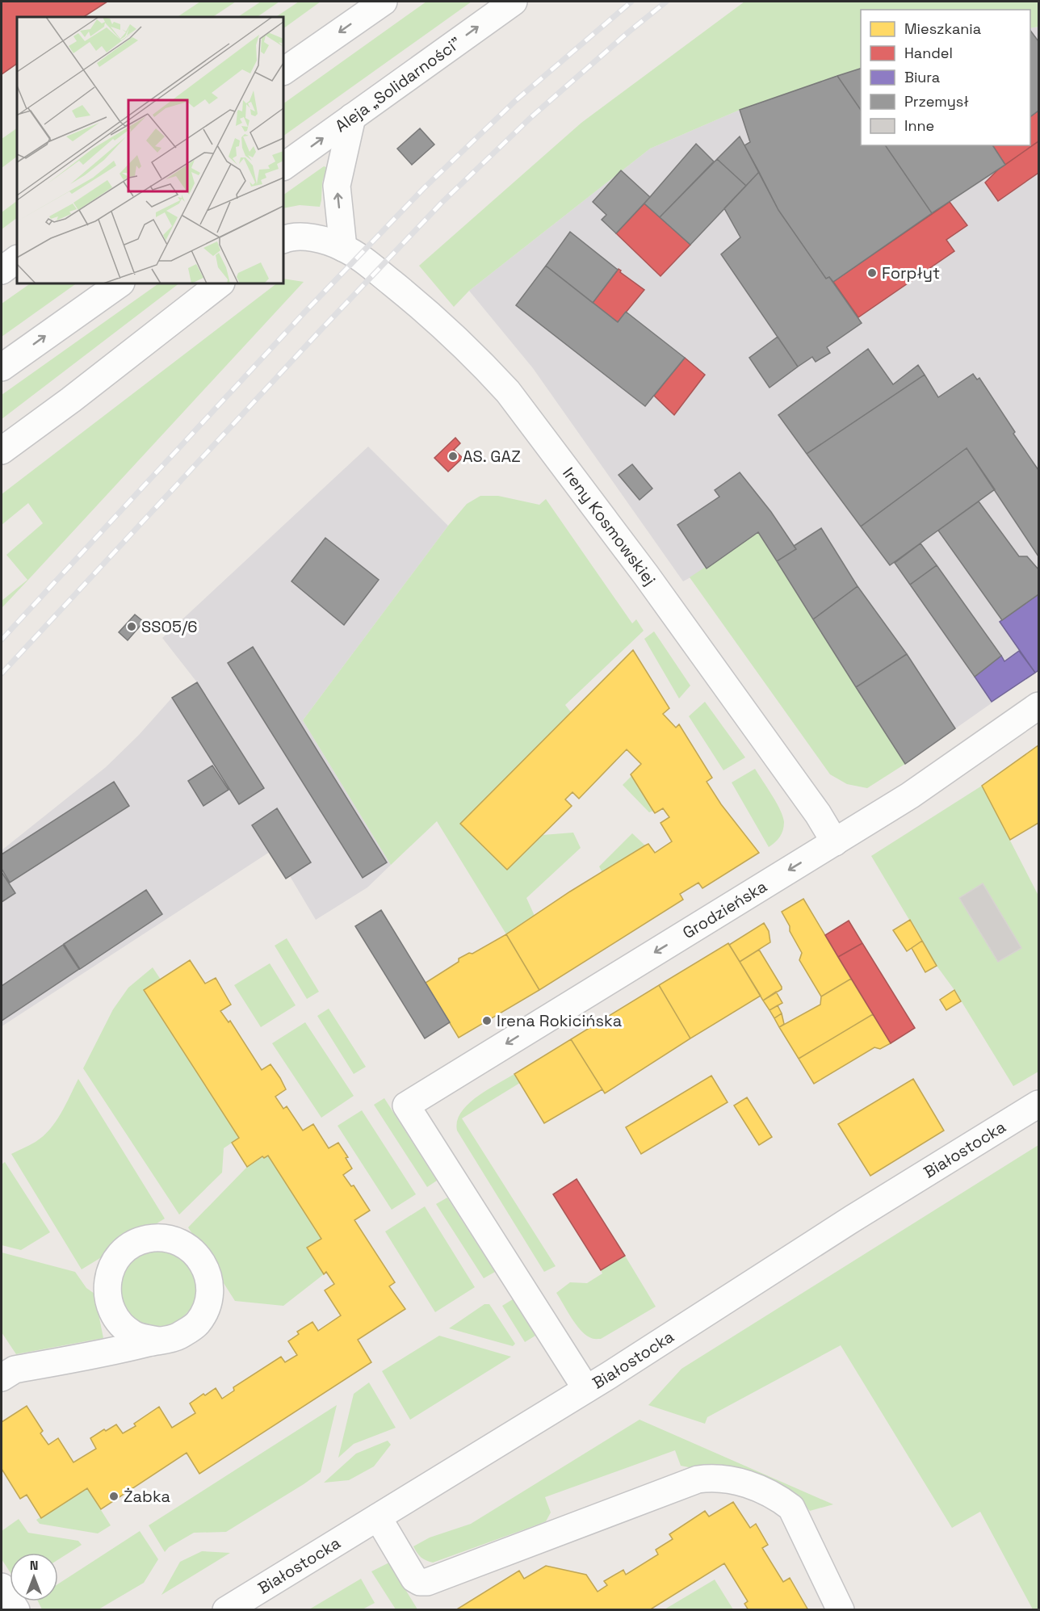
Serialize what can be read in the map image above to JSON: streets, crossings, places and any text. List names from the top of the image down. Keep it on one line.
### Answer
{"streets":{"street":["Aleja „Solidarności”","Ireny Kosmowskiej","Grodzieńska","Białostocka"]},"crossings":[["Ireny Kosmowskiej","Grodzieńska"],["Grodzieńska","Białostocka"]],"places":["Forpłyt","AS. GAZ","SSO5/6","Irena Rokicińska","Żabka"],"legend":["Mieszkania","Handel","Biura","Przemysł","Inne"],"north":"top"}
